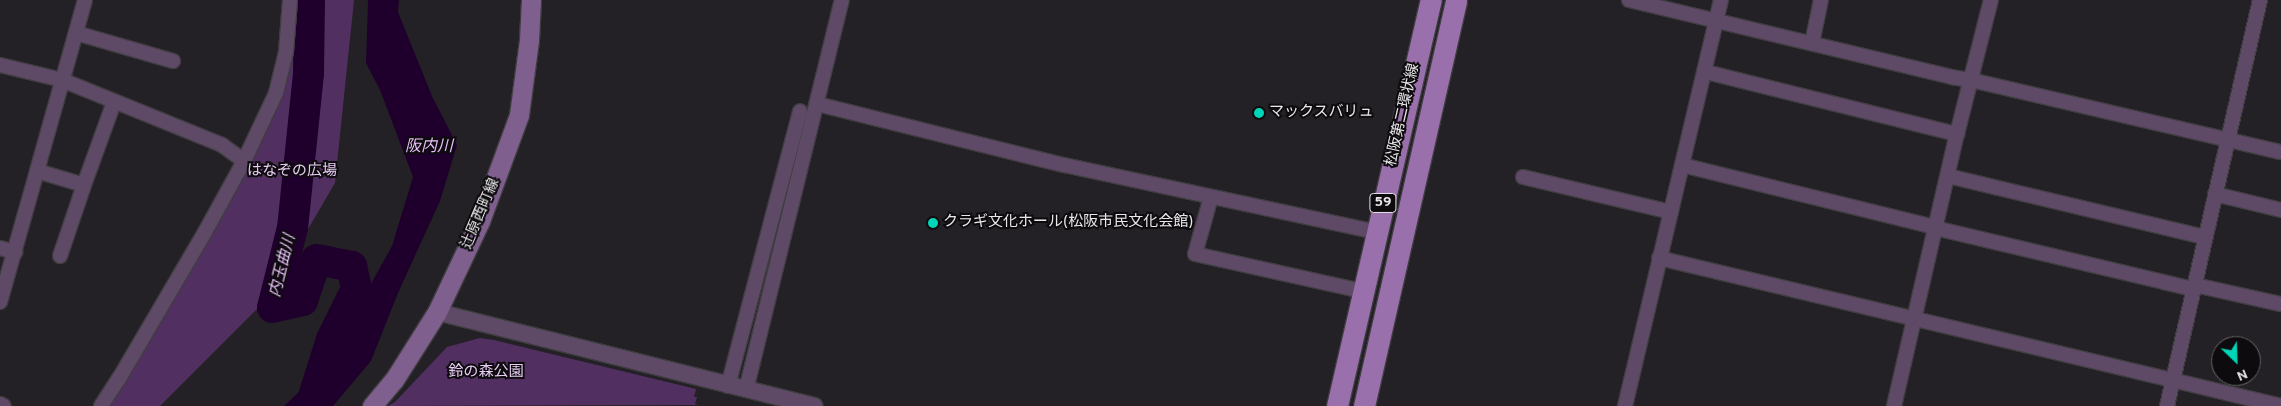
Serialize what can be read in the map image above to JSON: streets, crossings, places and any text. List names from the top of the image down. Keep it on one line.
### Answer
{"streets":{"main road":["松阪第二環状線","59","辻原西町線"]},"water":["阪内川","内玉曲川"],"parks":["はなぞの広場","鈴の森公園"],"places":["マックスバリュ","クラギ文化ホール(松阪市民文化会館)"],"north":"bottom right"}
